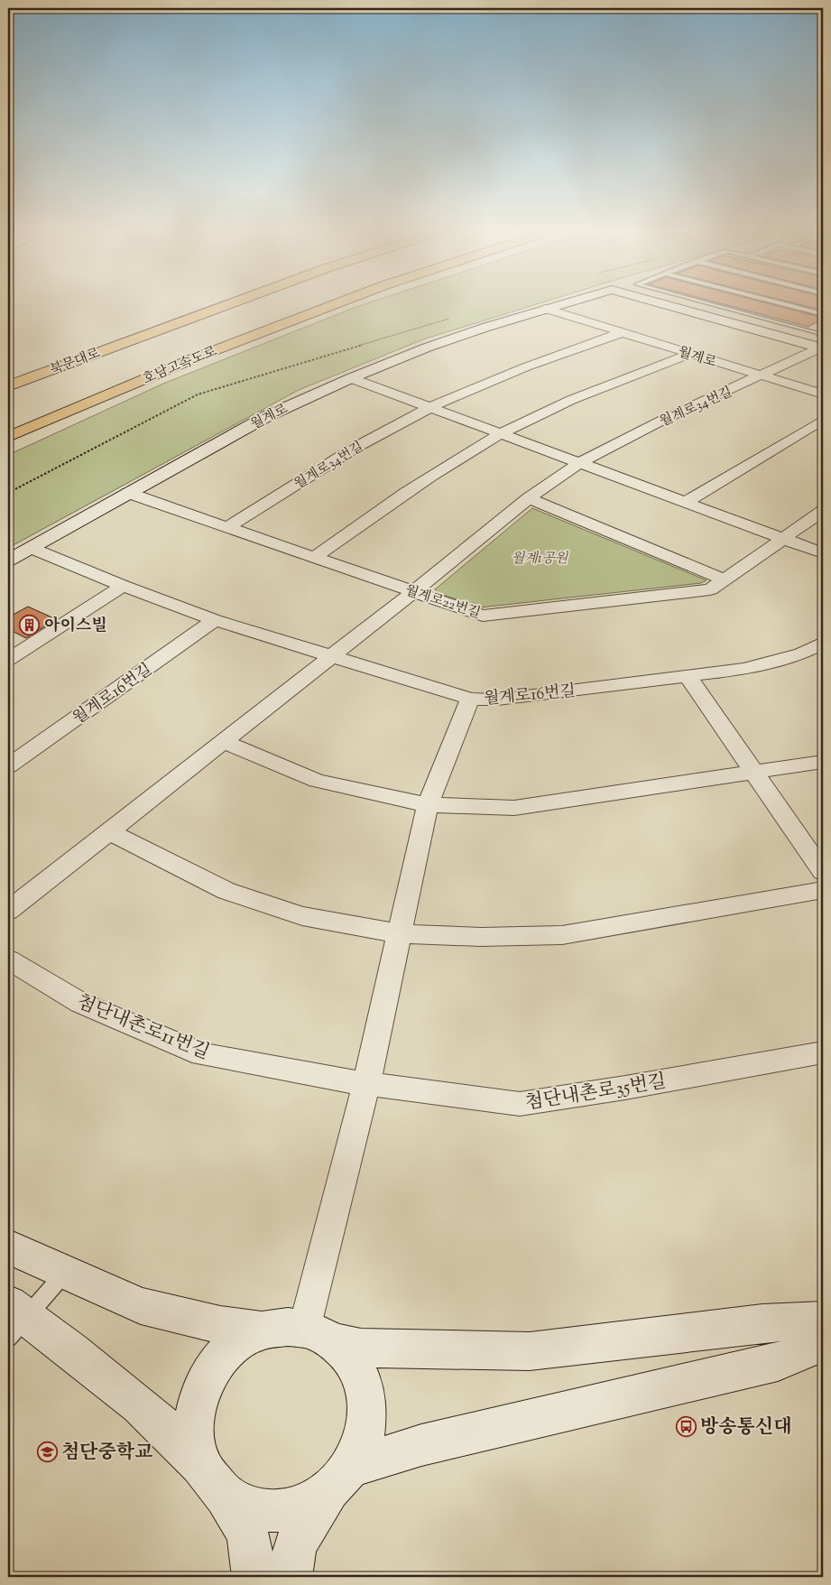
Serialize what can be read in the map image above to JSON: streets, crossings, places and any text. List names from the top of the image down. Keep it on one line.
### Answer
{"streets":{"main road":["북문대로","호남고속도로"],"street":["월계로","월계로34번길","월계로22번길","월계로16번길","첨단내촌로11번길","첨단내촌로35번길"]},"crossings":[["월계로","월계로34번길"],["월계로","월계로22번길"],["월계로","월계로16번길"],["월계로34번길","월계로22번길"],["월계로34번길","월계로16번길"],["첨단내촌로11번길","첨단내촌로35번길"]],"parks":["월계1공원"],"places":{"building":["아이스빌"],"bus stop":["방송통신대"],"school or university":["첨단중학교"]}}
